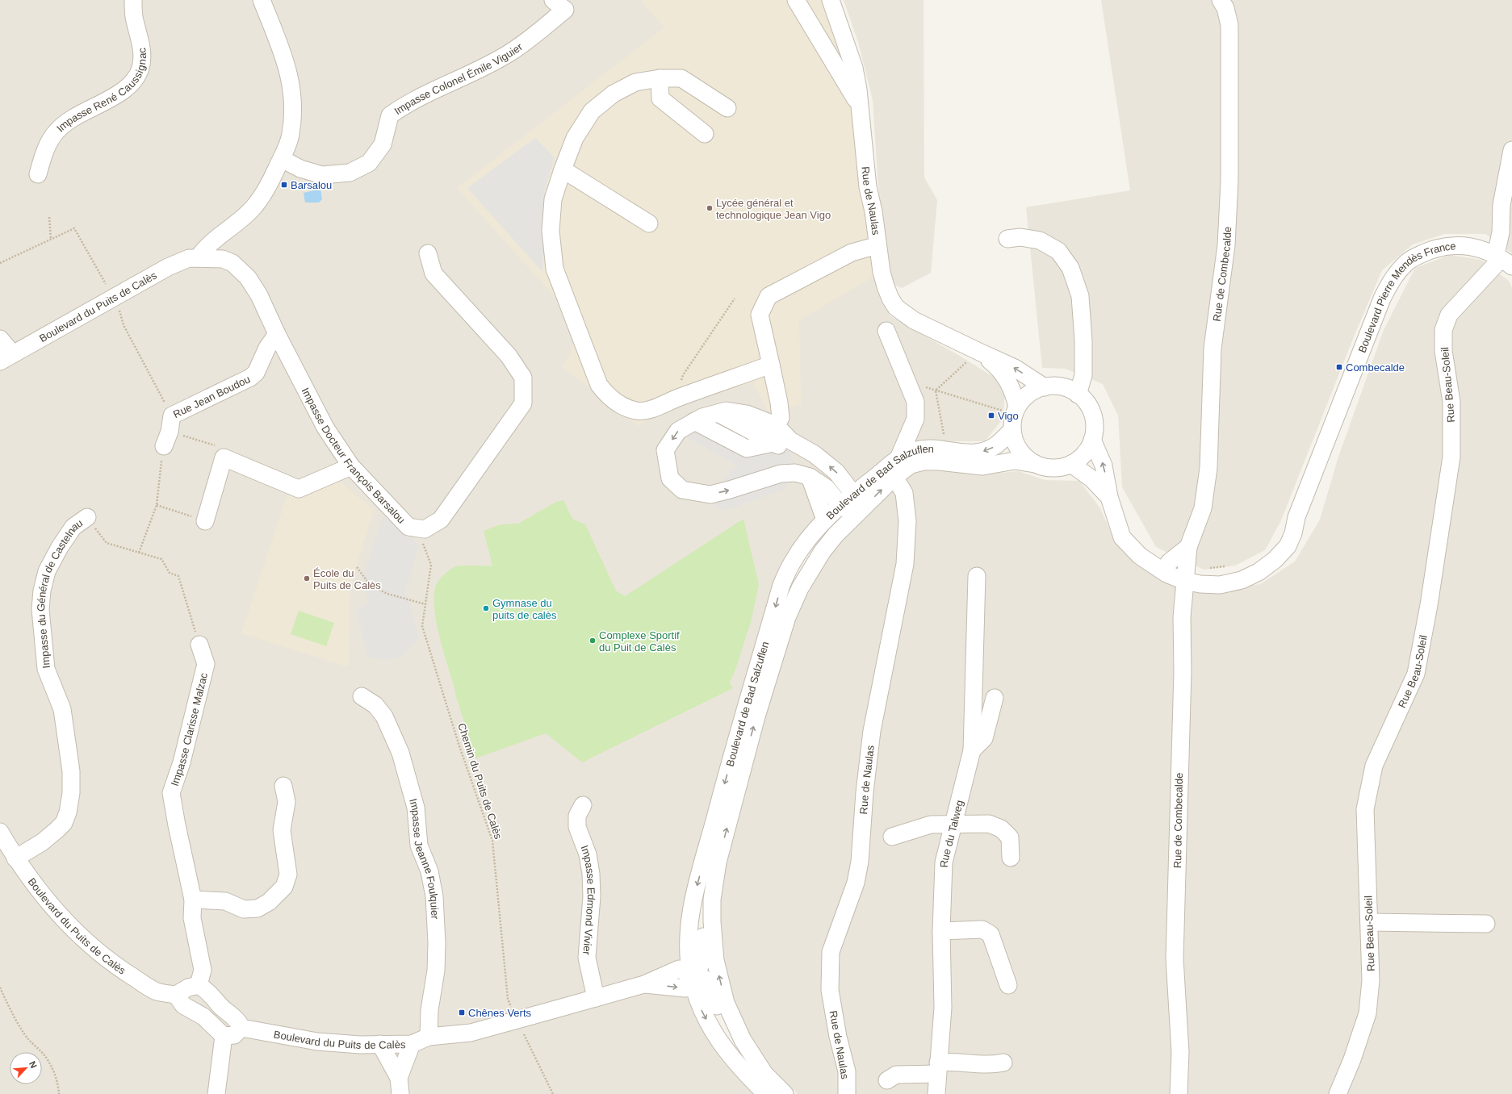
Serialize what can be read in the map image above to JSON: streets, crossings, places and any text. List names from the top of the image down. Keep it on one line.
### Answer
{"streets":{"street":["Impasse Colonel Émile Viguier","Impasse René Caussignac","Rue de Naulas","Rue de Combecalde","Boulevard Pierre Mendès France","Boulevard du Puits de Calès","Rue Beau-Soleil","Rue Jean Boudou","Impasse Docteur François Barsalou","Boulevard de Bad Salzuflen","Impasse du Général de Castelnau","Impasse Clarisse Malzac","Rue du Talweg","Impasse Jeanne Foulquier","Impasse Edmond Vivier"],"path":["Chemin du Puits de Calès"]},"crossings":[["Rue de Naulas","Boulevard Pierre Mendès France"],["Rue de Naulas","Boulevard de Bad Salzuflen"],["Rue de Combecalde","Boulevard Pierre Mendès France"],["Boulevard Pierre Mendès France","Rue Beau-Soleil"],["Boulevard Pierre Mendès France","Boulevard de Bad Salzuflen"],["Boulevard du Puits de Calès","Impasse Docteur François Barsalou"],["Boulevard du Puits de Calès","Boulevard de Bad Salzuflen"],["Boulevard du Puits de Calès","Impasse du Général de Castelnau"],["Boulevard du Puits de Calès","Chemin du Puits de Calès"],["Boulevard du Puits de Calès","Impasse Jeanne Foulquier"],["Boulevard du Puits de Calès","Impasse Edmond Vivier"],["Rue Jean Boudou","Impasse Docteur François Barsalou"],["Impasse Docteur François Barsalou","Chemin du Puits de Calès"]],"places":{"transit":["Barsalou","Combecalde","Vigo","Chênes Verts"],"other":["Lycée général et technologique Jean Vigo","École du Puits de Calès","Gymnase du puits de calès","Complexe Sportif du Puit de Calès"]},"north":"top right"}
